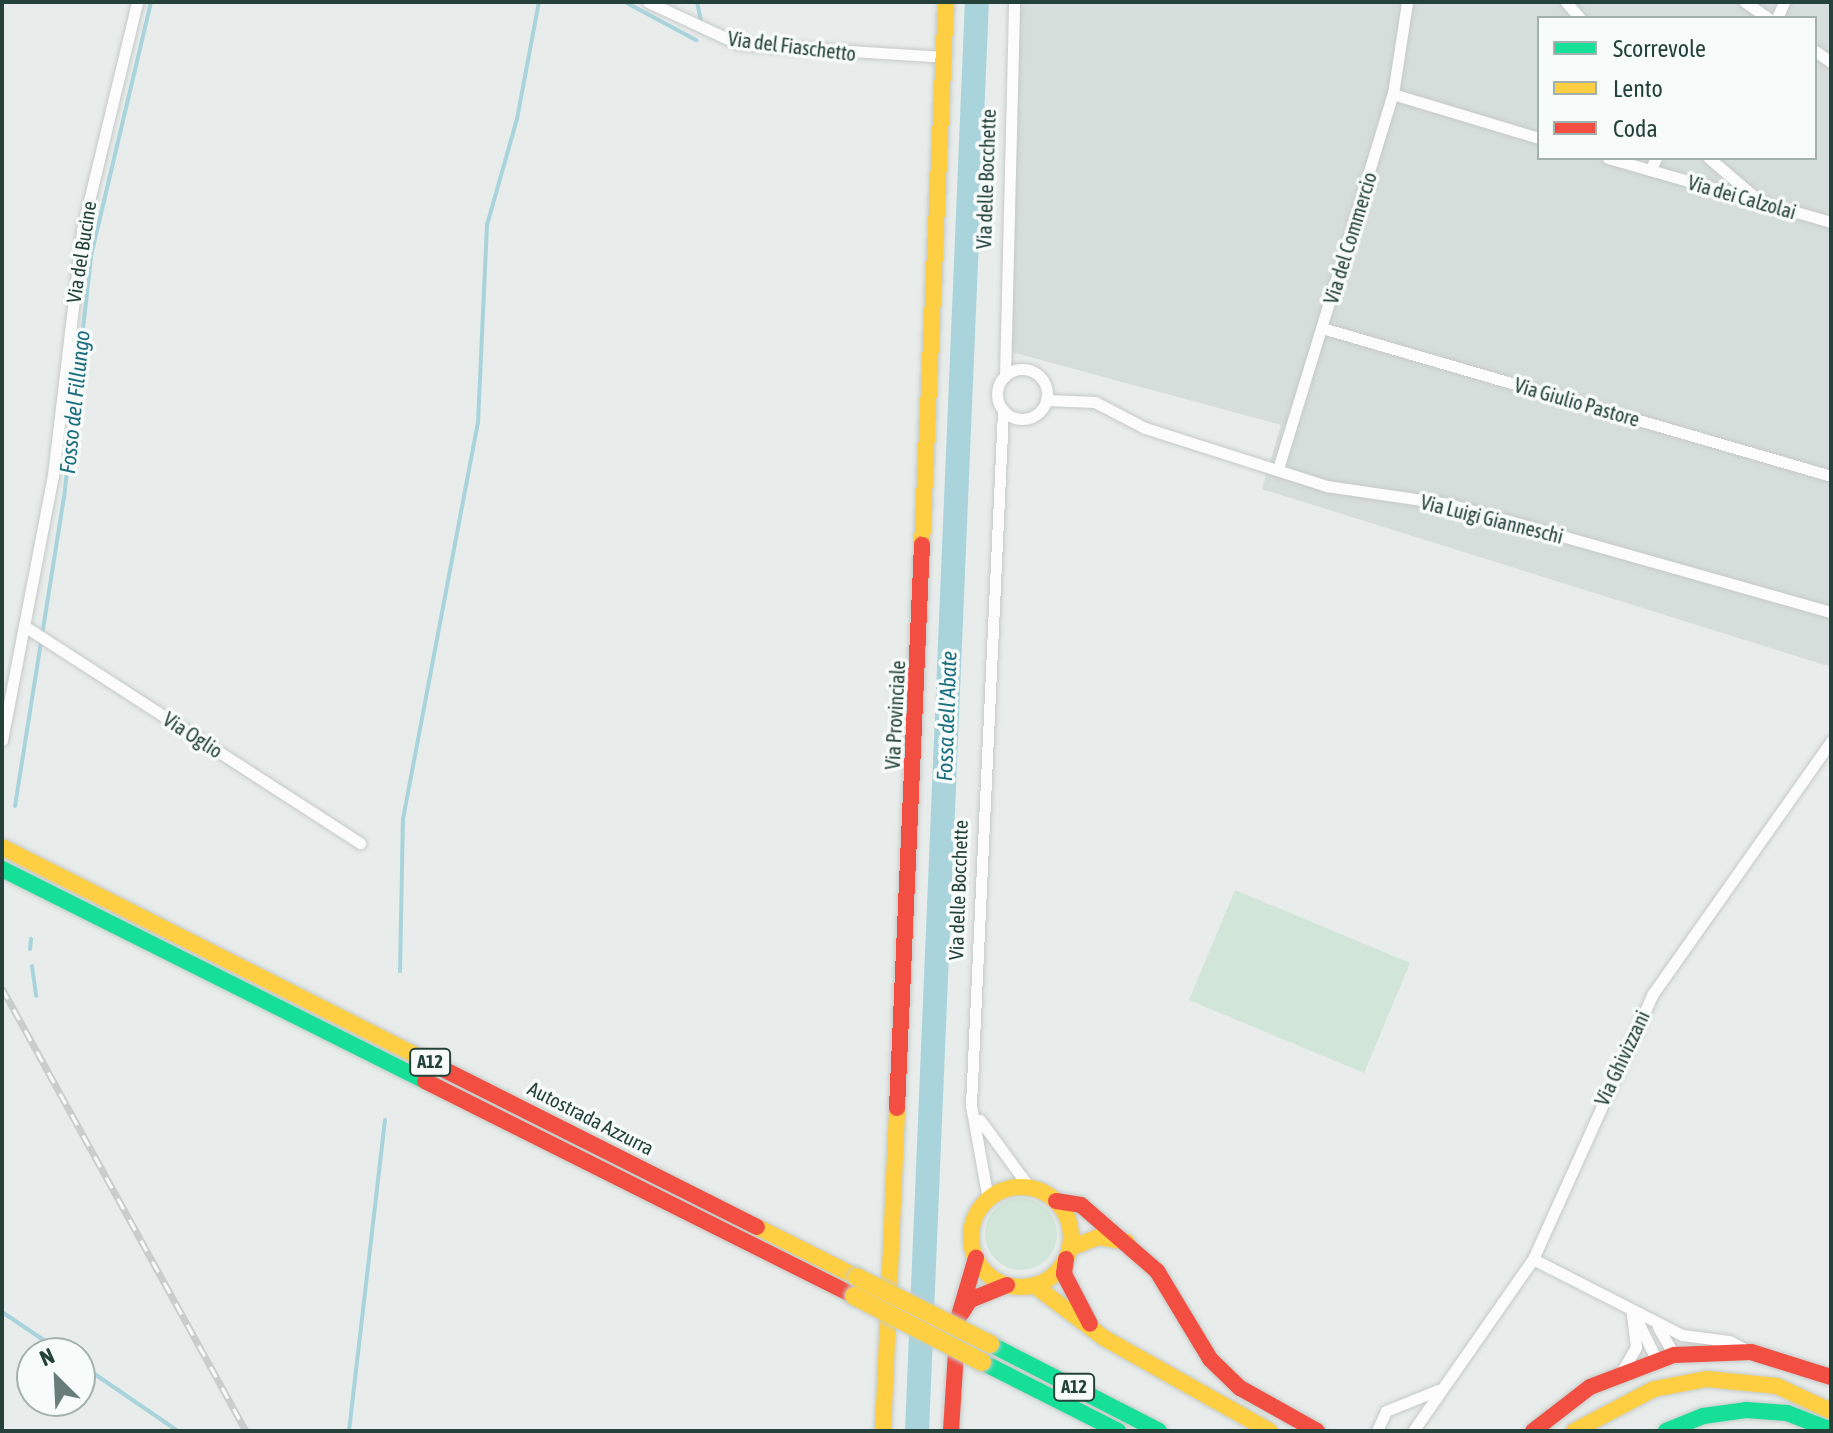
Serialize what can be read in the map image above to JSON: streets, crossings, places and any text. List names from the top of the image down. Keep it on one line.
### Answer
{"streets":{"main road":["Via Provinciale","A12","Autostrada Azzurra"],"street":["Via del Fiaschetto","Via delle Bocchette","Via dei Calzolai","Via del Commercio","Via del Bucine","Via Giulio Pastore","Via Luigi Gianneschi","Via Oglio","Via Ghivizzani"]},"crossings":[["Via del Fiaschetto","Via Provinciale"],["Via delle Bocchette","Via Luigi Gianneschi"],["Via del Commercio","Via Giulio Pastore"],["Via del Commercio","Via Luigi Gianneschi"],["Via del Bucine","Via Oglio"]],"water":["Fosso del Fillungo","Fossa dell'Abate"],"legend":["Scorrevole","Lento","Coda"],"north":"top left"}
